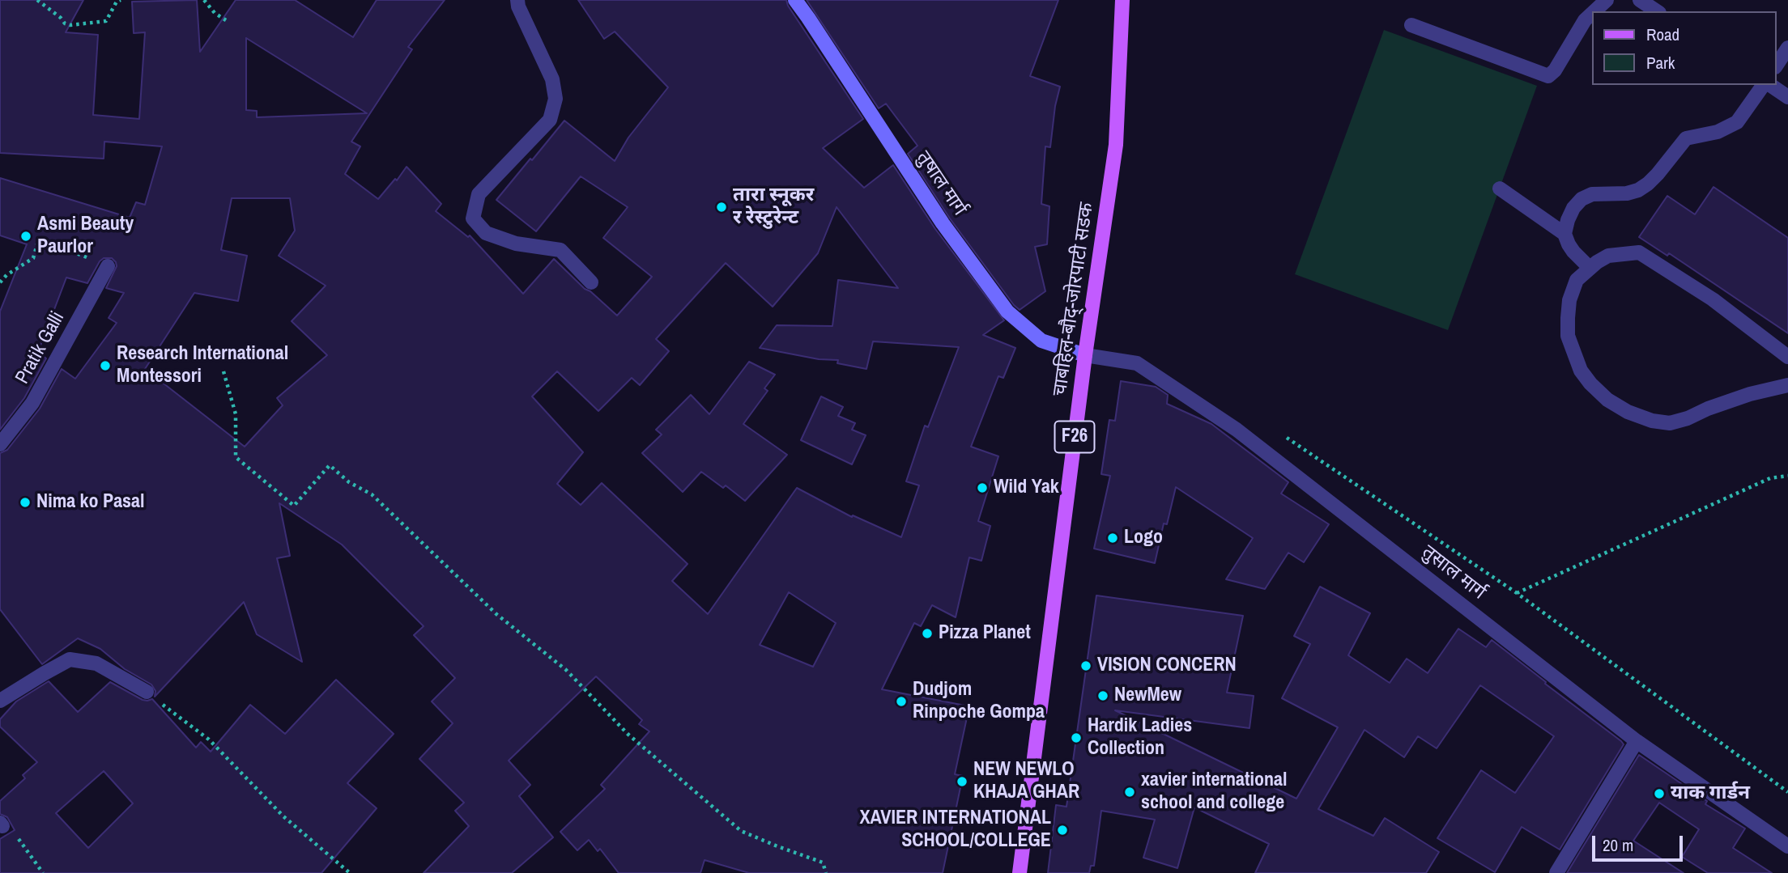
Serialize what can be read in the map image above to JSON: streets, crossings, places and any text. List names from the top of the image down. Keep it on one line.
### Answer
{"streets":{"main road":["चाबहिल-बौद्-जोरपाटी सडक","F26"],"street":["तुषाल मार्ग","Pratik Galli","तुसाल मार्ग"]},"crossings":[["तुषाल मार्ग","चाबहिल-बौद्-जोरपाटी सडक"],["तुषाल मार्ग","तुसाल मार्ग"],["चाबहिल-बौद्-जोरपाटी सडक","तुसाल मार्ग"]],"places":["तारा स्नूकर र रेस्टुरेन्ट","Asmi Beauty Paurlor","Research International Montessori","Wild Yak","Nima ko Pasal","Logo","Pizza Planet","VISION CONCERN","NewMew","Dudjom Rinpoche Gompa","Hardik Ladies Collection","NEW NEWLO KHAJA GHAR","xavier international school and college","याक गार्डन","XAVIER INTERNATIONAL SCHOOL/COLLEGE"],"legend":["Road","Park"],"scale_bar":"20 m"}
